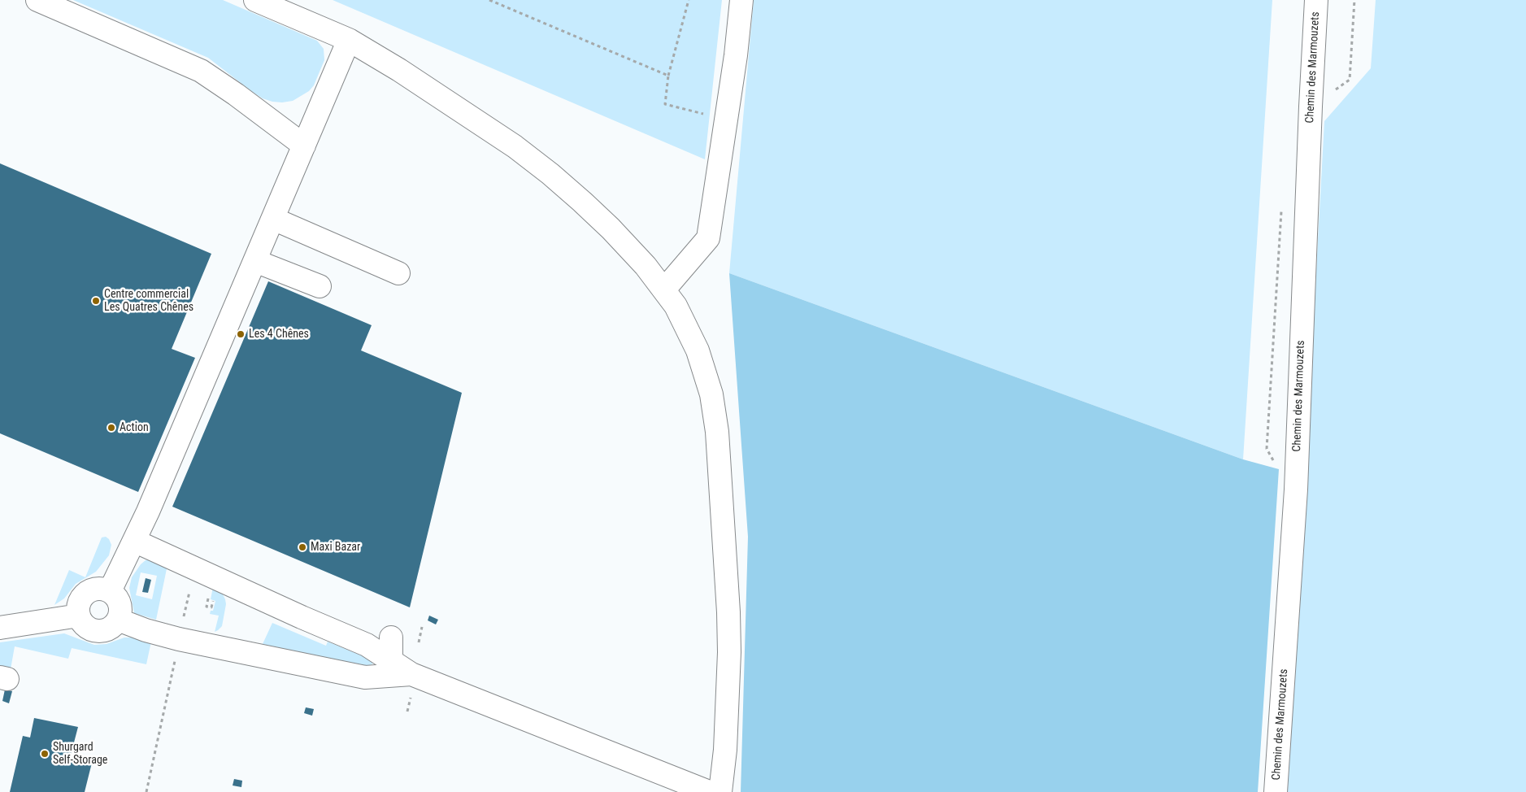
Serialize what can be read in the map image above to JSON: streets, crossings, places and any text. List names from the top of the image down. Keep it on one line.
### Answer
{"streets":{"street":["Chemin des Marmouzets"]},"places":["Centre commercial Les Quatres Chênes","Les 4 Chênes","Action","Maxi Bazar","Shurgard Self-Storage"]}
